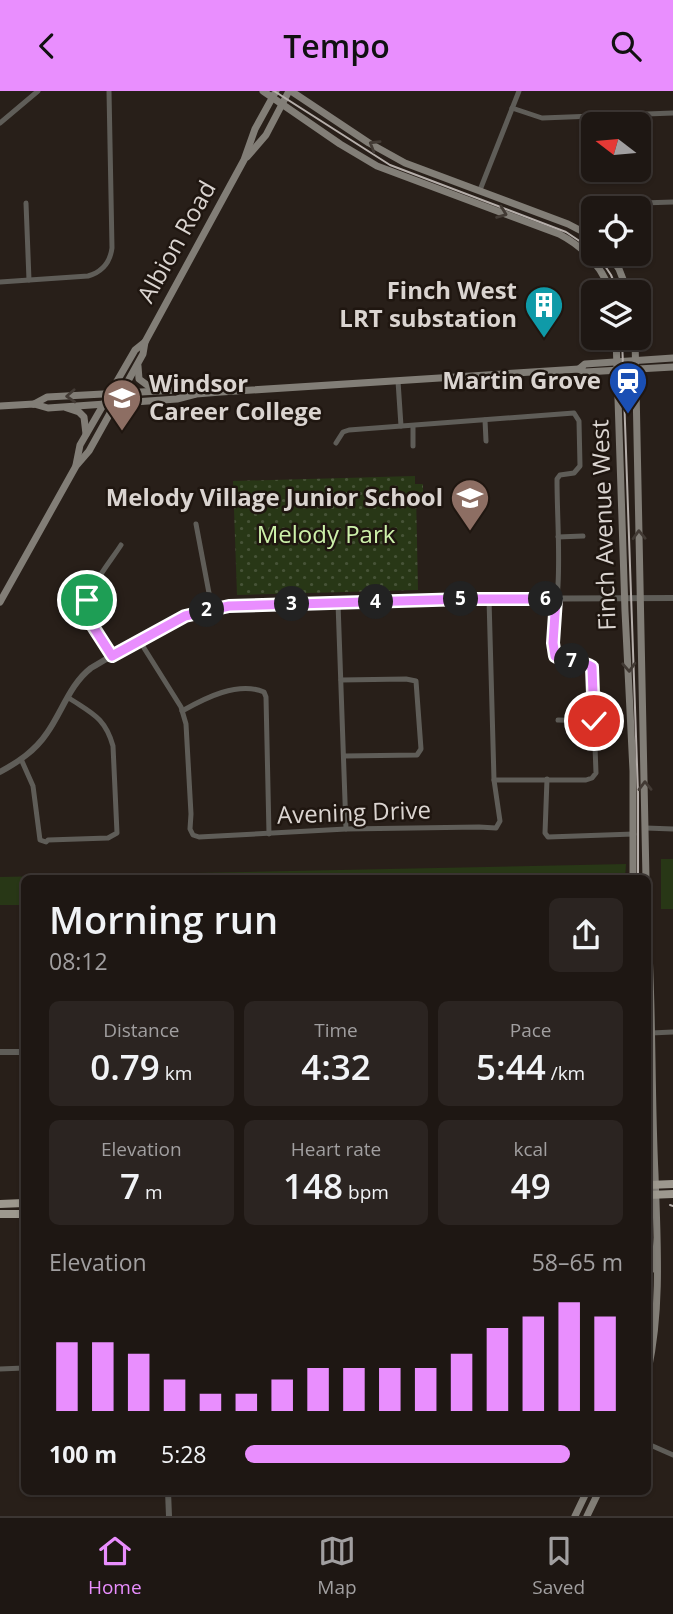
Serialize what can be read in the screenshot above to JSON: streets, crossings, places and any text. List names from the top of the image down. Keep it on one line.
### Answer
{"streets":{"main road":["Albion Road","Finch Avenue West"],"street":["Avening Drive"]},"parks":["Melody Park"],"places":{"building":["Finch West LRT substation"],"station":["Martin Grove"],"school or university":["Windsor Career College","Melody Village Junior School"]},"north":"left","page":{"header":"Tempo","pins":["5","6","4","3","2","7"],"heading":["Morning run","08:12"],"stats":[["Distance","0.79 km"],["Time","4:32"],["Pace","5:44 /km"],["Elevation","7 m"],["Heart rate","148 bpm"],["kcal","49"]],"chart":["Elevation","58–65 m"],"list":[{"name":"100 m","note":"5:28"}],"tabs":["Home","Map","Saved"]}}
